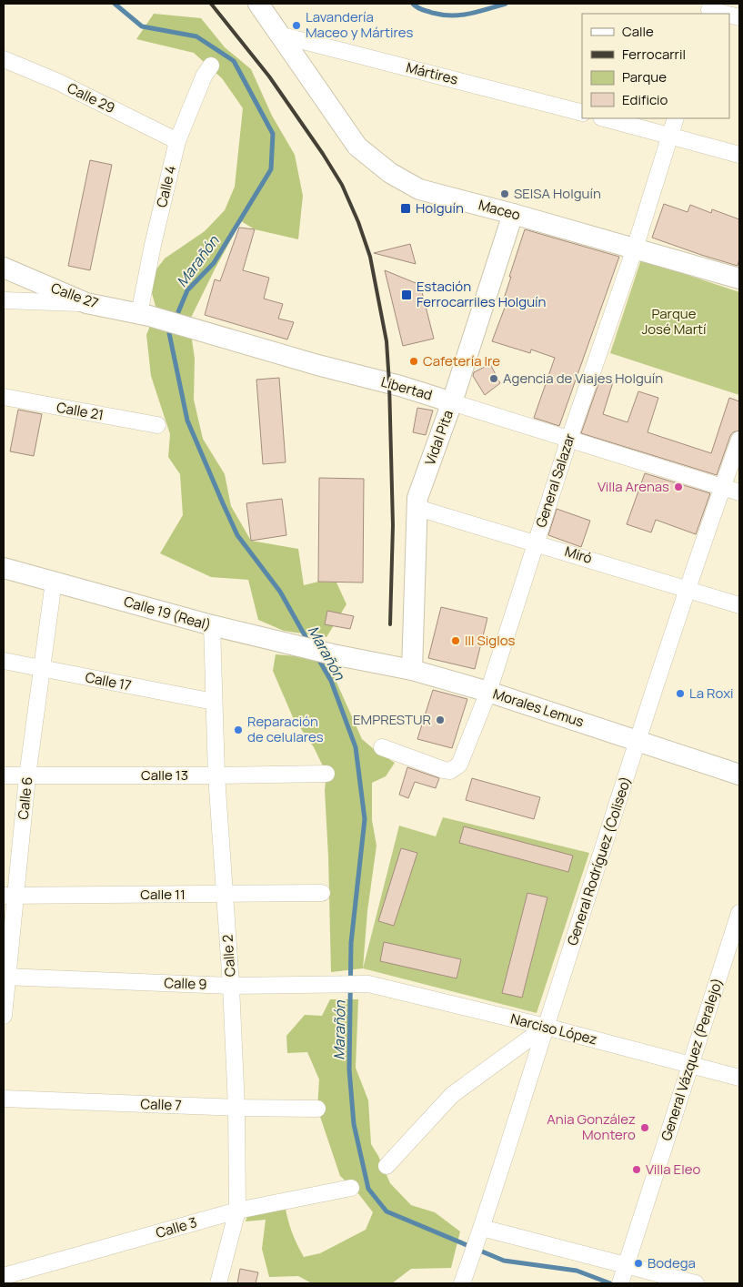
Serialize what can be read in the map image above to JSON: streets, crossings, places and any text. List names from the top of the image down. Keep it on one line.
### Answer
{"streets":{"main road":["Maceo","Calle 27","Libertad","Vidal Pita","Calle 19 (Real)","Morales Lemus"],"street":["Mártires","Calle 29","Calle 4","Calle 21","General Salazar","Miró","Calle 17","Calle 13","Calle 6","General Rodríguez (Coliseo)","Calle 11","Calle 2","Calle 9","Narciso López","General Vázquez (Peralejo)","Calle 7","Calle 3"]},"crossings":[["Mártires","Maceo"],["Calle 29","Calle 4"],["Calle 4","Calle 27"],["Calle 4","Libertad"],["Maceo","Vidal Pita"],["Maceo","General Salazar"],["Calle 27","Libertad"],["Libertad","Vidal Pita"],["Libertad","General Salazar"],["Libertad","General Rodríguez (Coliseo)"],["Vidal Pita","Miró"],["Vidal Pita","Morales Lemus"],["General Salazar","Miró"],["General Salazar","Morales Lemus"],["Miró","General Rodríguez (Coliseo)"],["Calle 19 (Real)","Morales Lemus"],["Calle 19 (Real)","Calle 6"],["Calle 19 (Real)","Calle 2"],["Calle 17","Calle 6"],["Calle 17","Calle 2"],["Morales Lemus","General Rodríguez (Coliseo)"],["Calle 13","Calle 6"],["Calle 13","Calle 2"],["Calle 6","Calle 11"],["Calle 6","Calle 9"],["General Rodríguez (Coliseo)","Narciso López"],["Calle 11","Calle 2"],["Calle 2","Calle 9"],["Calle 2","Calle 7"],["Calle 2","Calle 3"],["Calle 9","Narciso López"],["Narciso López","General Vázquez (Peralejo)"]],"water":["Marañón"],"parks":["Parque José Martí"],"places":{"other":["Lavandería Maceo y Mártires","SEISA Holguín","Cafetería Ire","Agencia de Viajes Holguín","Villa Arenas","III Siglos","La Roxi","EMPRESTUR","Reparación de celulares","Ania González Montero","Villa Eleo","Bodega"],"transit":["Holguín","Estación Ferrocarriles Holguín"]},"legend":["Calle","Ferrocarril","Parque","Edificio"]}
